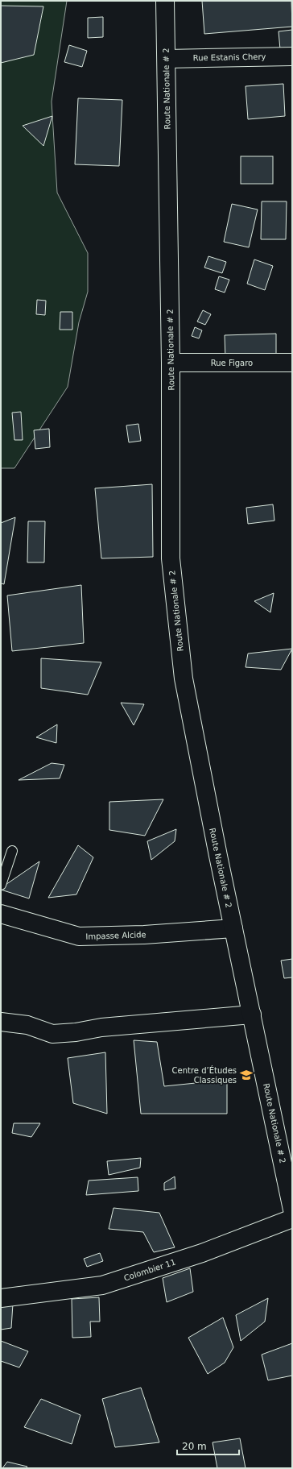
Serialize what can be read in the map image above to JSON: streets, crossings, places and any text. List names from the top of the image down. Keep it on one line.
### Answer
{"streets":{"main road":["Rue Estanis Chery","Route Nationale # 2","Rue Figaro","Impasse Alcide","Colombier 11"]},"crossings":[["Rue Estanis Chery","Route Nationale # 2"],["Route Nationale # 2","Rue Figaro"],["Route Nationale # 2","Impasse Alcide"]],"places":{"school or university":["Centre d’Études Classiques"]},"scale_bar":"20 m"}
